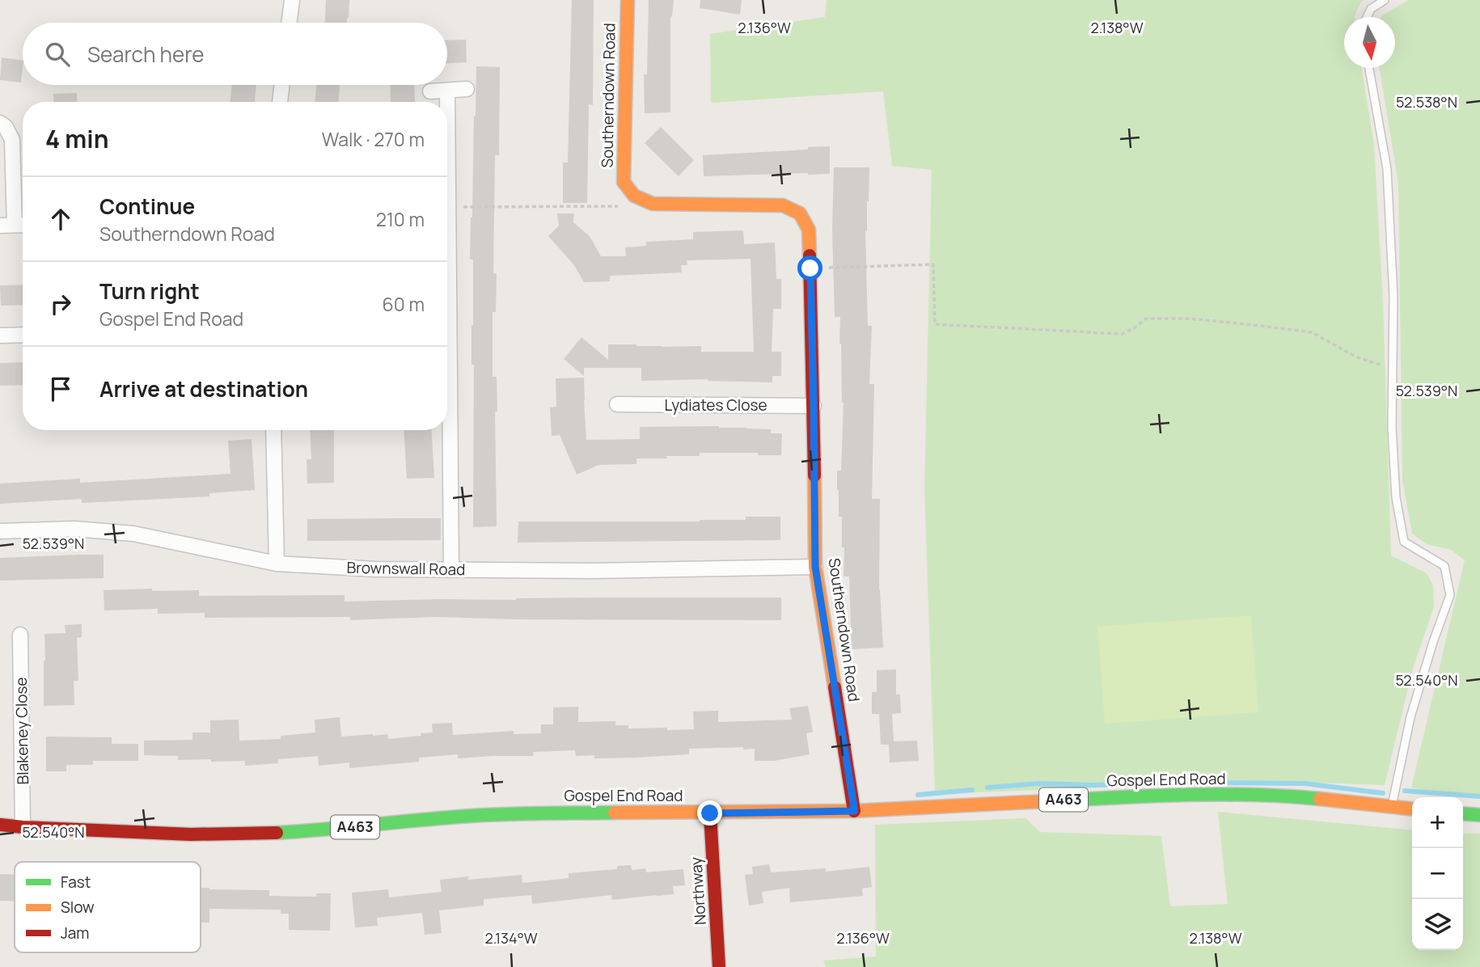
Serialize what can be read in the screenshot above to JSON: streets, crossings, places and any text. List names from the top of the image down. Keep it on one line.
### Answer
{"streets":{"main road":["Southerndown Road","Gospel End Road","A463","Northway"],"street":["Lydiates Close","Brownswall Road","Blakeney Close"]},"crossings":[["Southerndown Road","Lydiates Close"],["Southerndown Road","Brownswall Road"],["Southerndown Road","Gospel End Road"],["Blakeney Close","Gospel End Road"],["Gospel End Road","Northway"]],"legend":["Fast","Slow","Jam"],"north":"bottom","page":{"search":"Search here","heading":["4 min","Walk · 270 m"],"list":[["Continue","Southerndown Road","210 m"],["Turn right","Gospel End Road","60 m"],"Arrive at destination"],"map_buttons":["+","−"]},"coordinates":["2.136°W","2.138°W","52.538°N","52.539°N","52.540°N","2.134°W"]}
